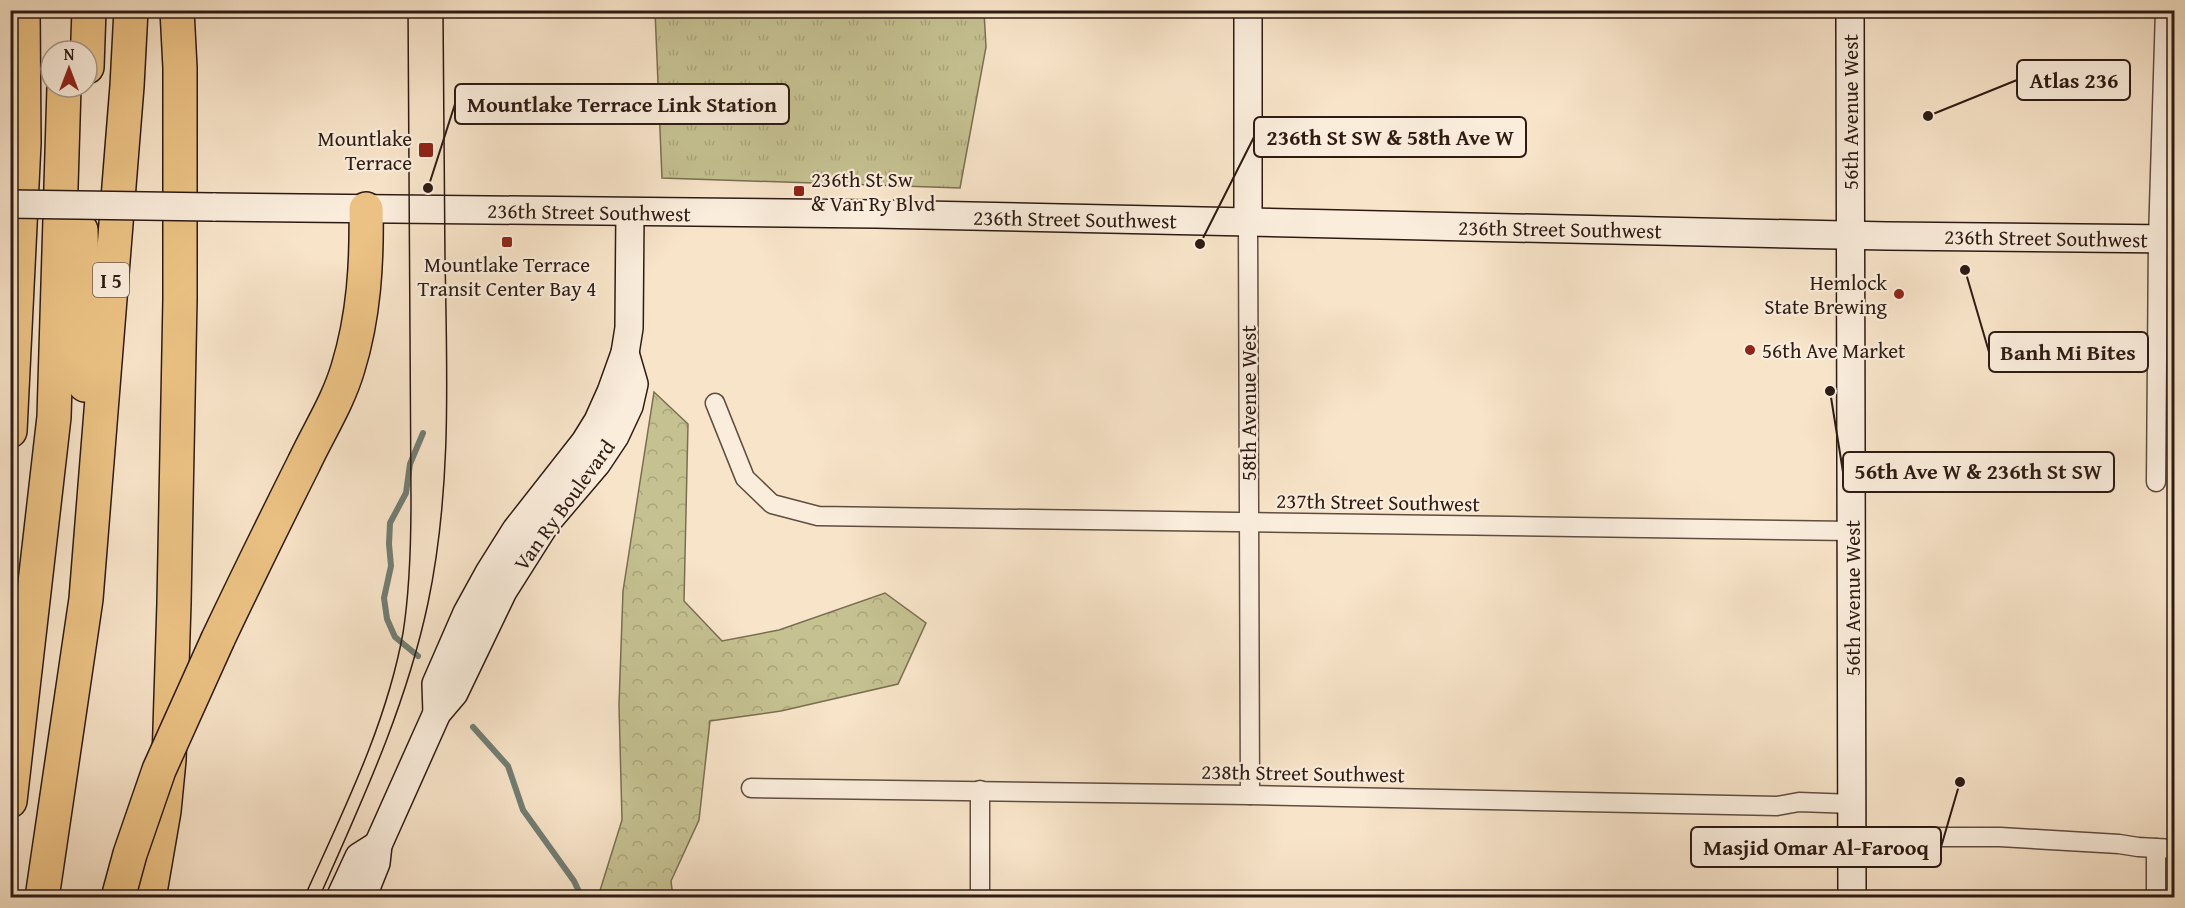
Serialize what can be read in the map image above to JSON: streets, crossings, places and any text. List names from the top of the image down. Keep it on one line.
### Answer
{"streets":{"highway":["I 5"],"main road":["56th Avenue West","236th Street Southwest","58th Avenue West","Van Ry Boulevard"],"street":["237th Street Southwest","238th Street Southwest"]},"crossings":[["56th Avenue West","236th Street Southwest"],["56th Avenue West","237th Street Southwest"],["56th Avenue West","238th Street Southwest"],["236th Street Southwest","58th Avenue West"],["236th Street Southwest","Van Ry Boulevard"],["58th Avenue West","237th Street Southwest"],["58th Avenue West","238th Street Southwest"]],"places":{"other":["Atlas 236","Mountlake Terrace Link Station","236th St SW & 58th Ave W","Banh Mi Bites","Hemlock State Brewing","56th Ave Market","56th Ave W & 236th St SW","Masjid Omar Al-Farooq"],"transit":["Mountlake Terrace","236th St Sw & Van Ry Blvd","Mountlake Terrace Transit Center Bay 4"]},"north":"top"}
